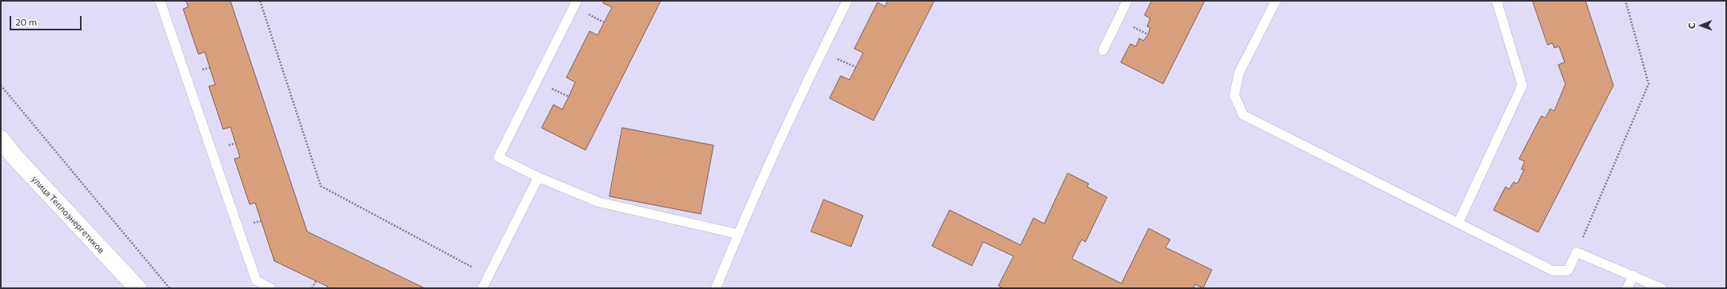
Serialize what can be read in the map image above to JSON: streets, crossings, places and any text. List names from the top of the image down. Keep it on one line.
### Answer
{"streets":{"street":["улица Теплоэнергетиков"]},"scale_bar":"20 m","north":"left"}
